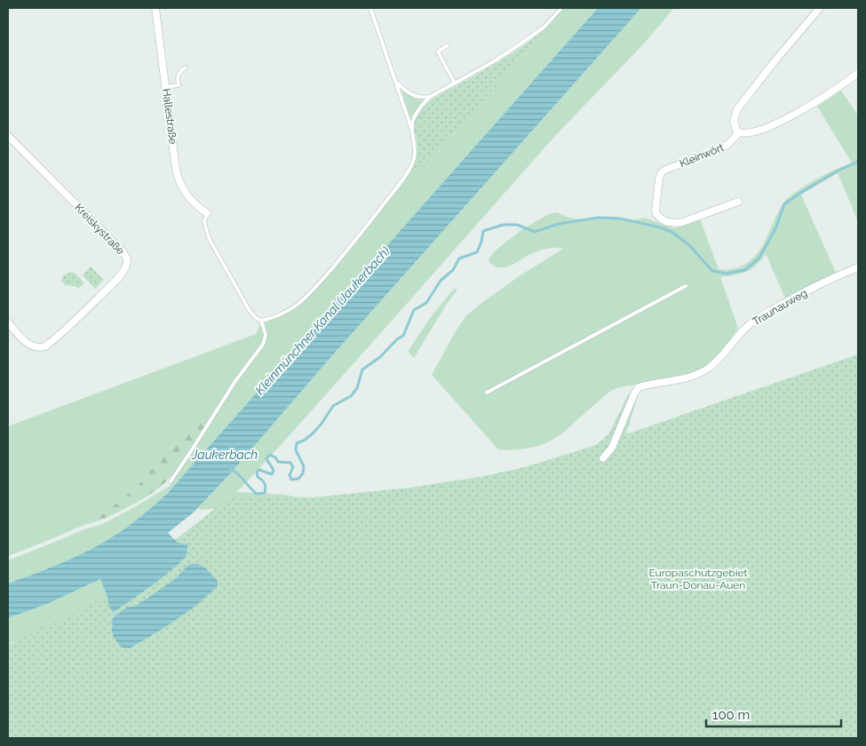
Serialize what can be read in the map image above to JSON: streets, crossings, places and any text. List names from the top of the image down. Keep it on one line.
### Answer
{"streets":{"street":["Hallestraße","Kleinwört","Kreiskystraße","Traunauweg"]},"water":["Kleinmünchner Kanal (Jaukerbach)","Jaukerbach"],"parks":["Europaschutzgebiet Traun-Donau-Auen"],"scale_bar":"100 m"}
